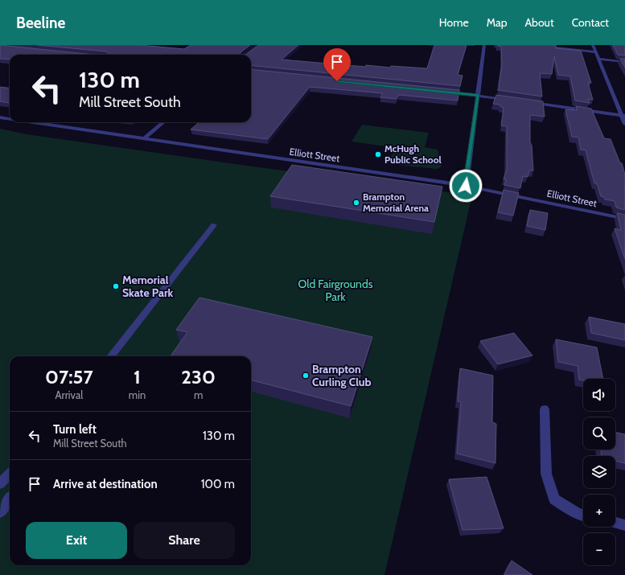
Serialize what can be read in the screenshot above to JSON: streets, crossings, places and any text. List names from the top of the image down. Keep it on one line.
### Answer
{"streets":{"street":["Elliott Street"]},"parks":["Old Fairgrounds Park"],"places":["McHugh Public School","Brampton Memorial Arena","Memorial Skate Park","Brampton Curling Club"],"page":{"header":"Beeline","nav":["Home","Map","About","Contact"],"turn":["130 m","Mill Street South"],"eta":["07:57","Arrival","1","min","230","m"],"map_buttons":["+","−"],"list":[{"name":"Turn left","note":"Mill Street South","value":"130 m"},{"name":"Arrive at destination","value":"100 m"}],"buttons":["Exit","Share"]}}
